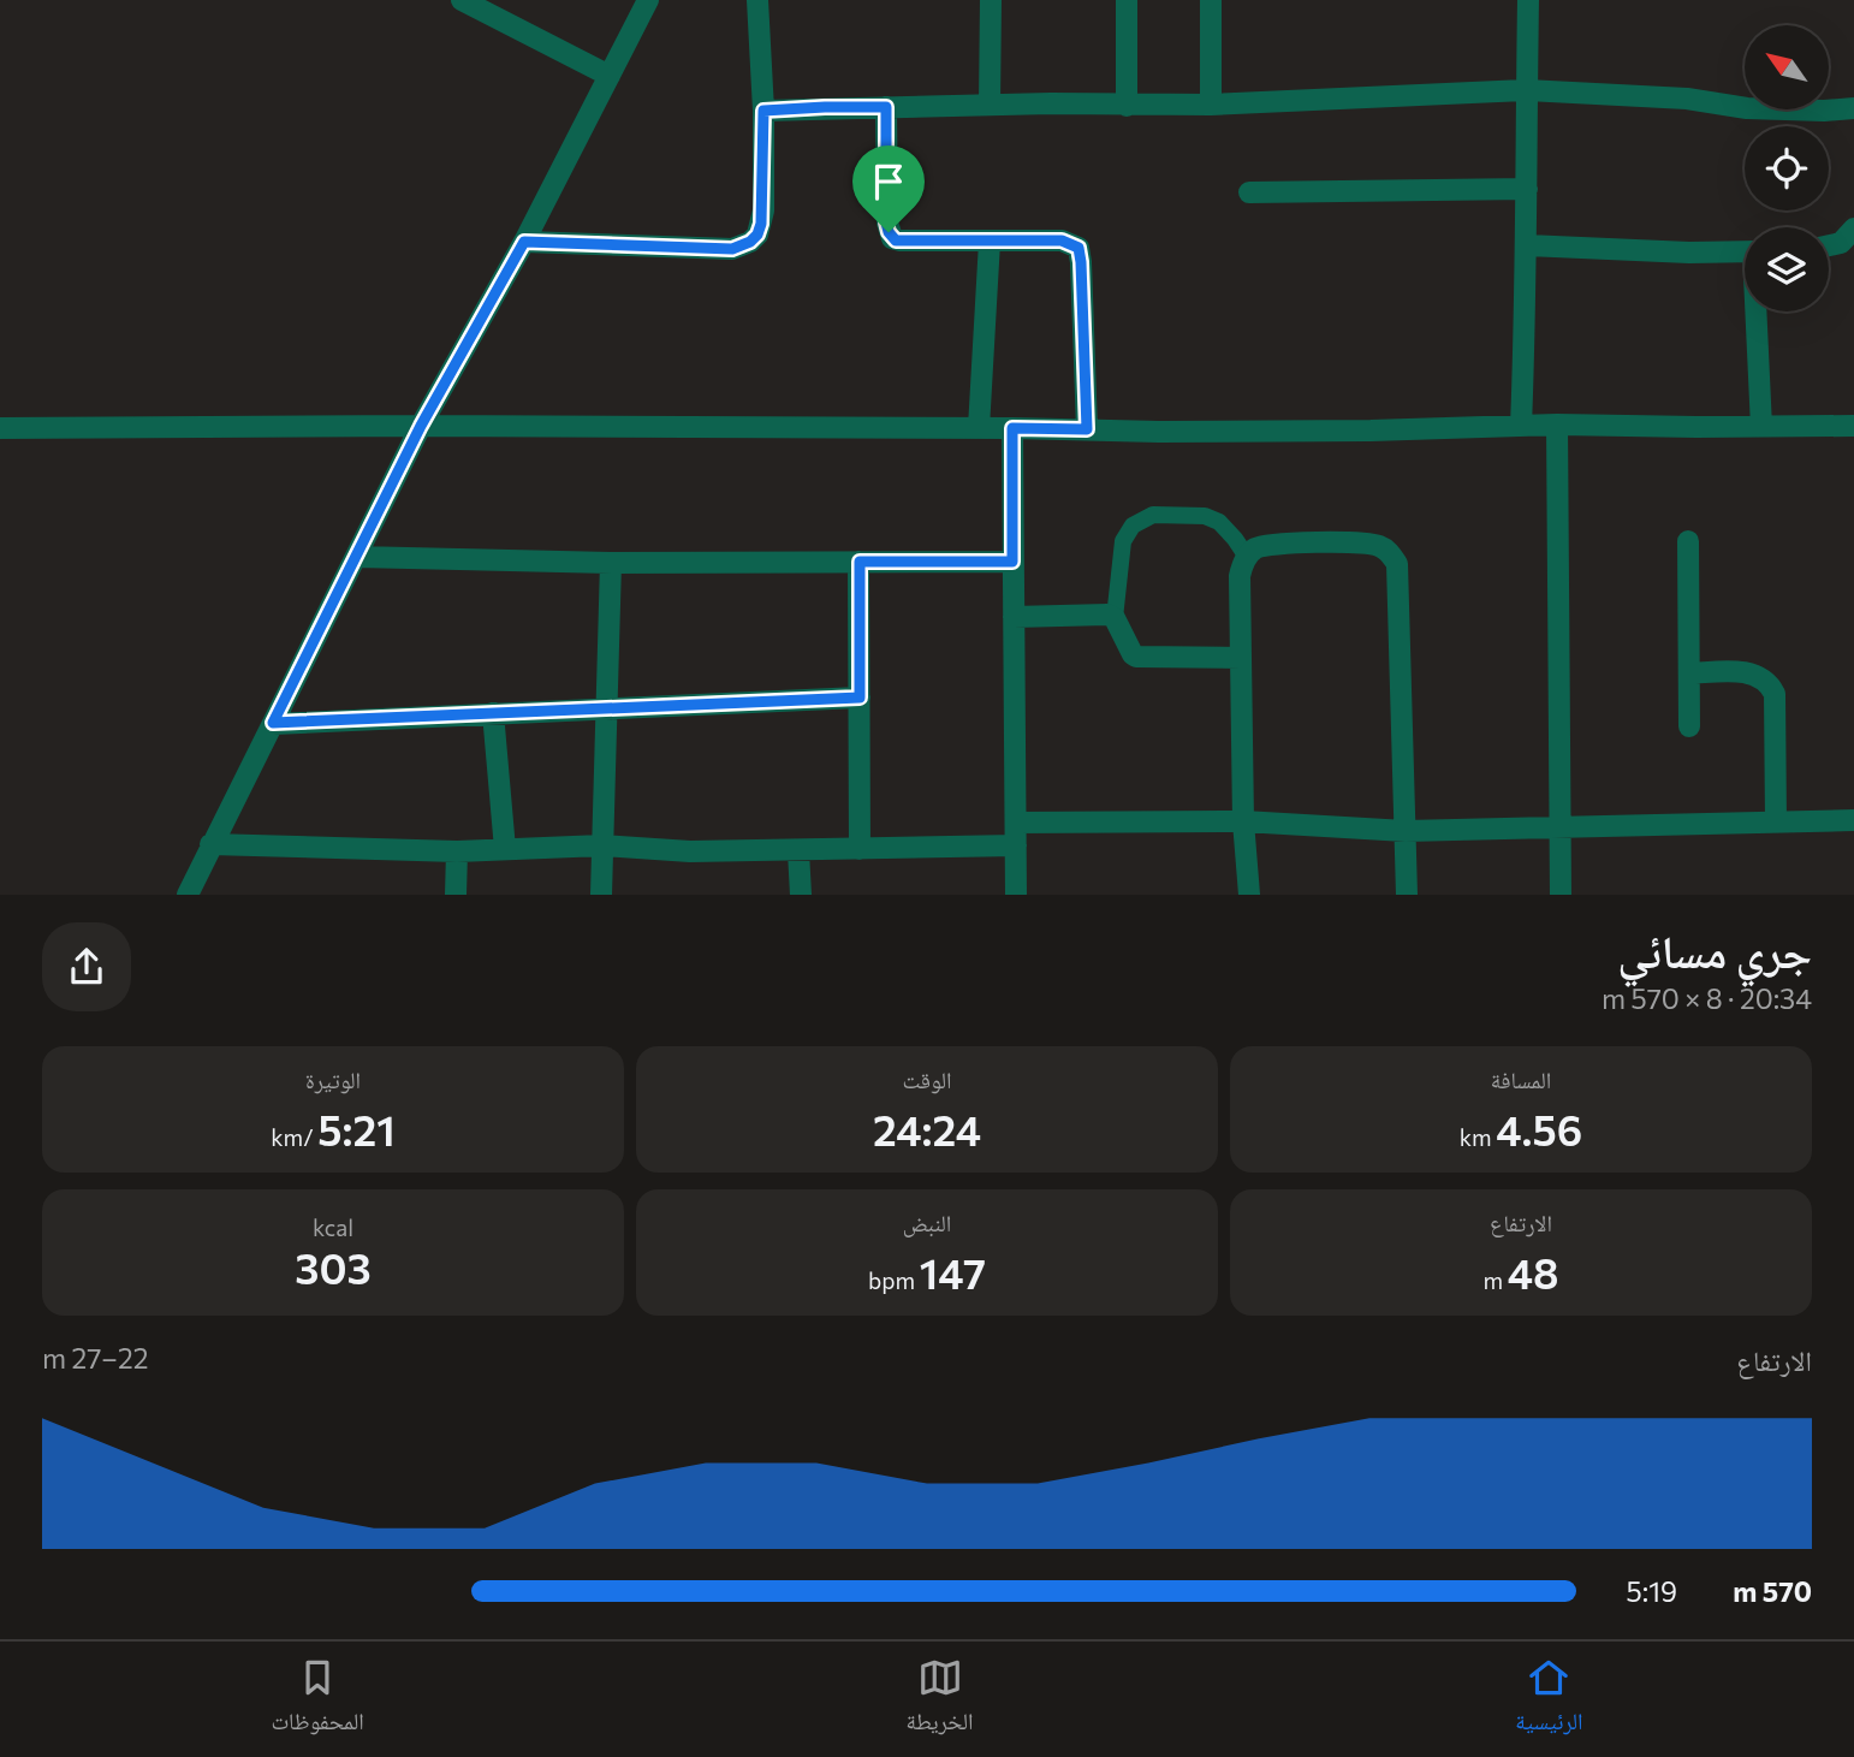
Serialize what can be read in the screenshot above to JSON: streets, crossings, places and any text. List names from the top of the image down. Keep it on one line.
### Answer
{"north":"top left","page":{"heading":["جري مسائي","20:34 · 8 × 570 m"],"stats":[["المسافة","4.56 km"],["الوقت","24:24"],["الوتيرة","5:21 /km"],["الارتفاع","48 m"],["النبض","147 bpm"],["kcal","303"]],"chart":["الارتفاع","22–27 m"],"list":[{"name":"570 m","note":"5:19"}],"tabs":["الرئيسية","الخريطة","المحفوظات"]}}
